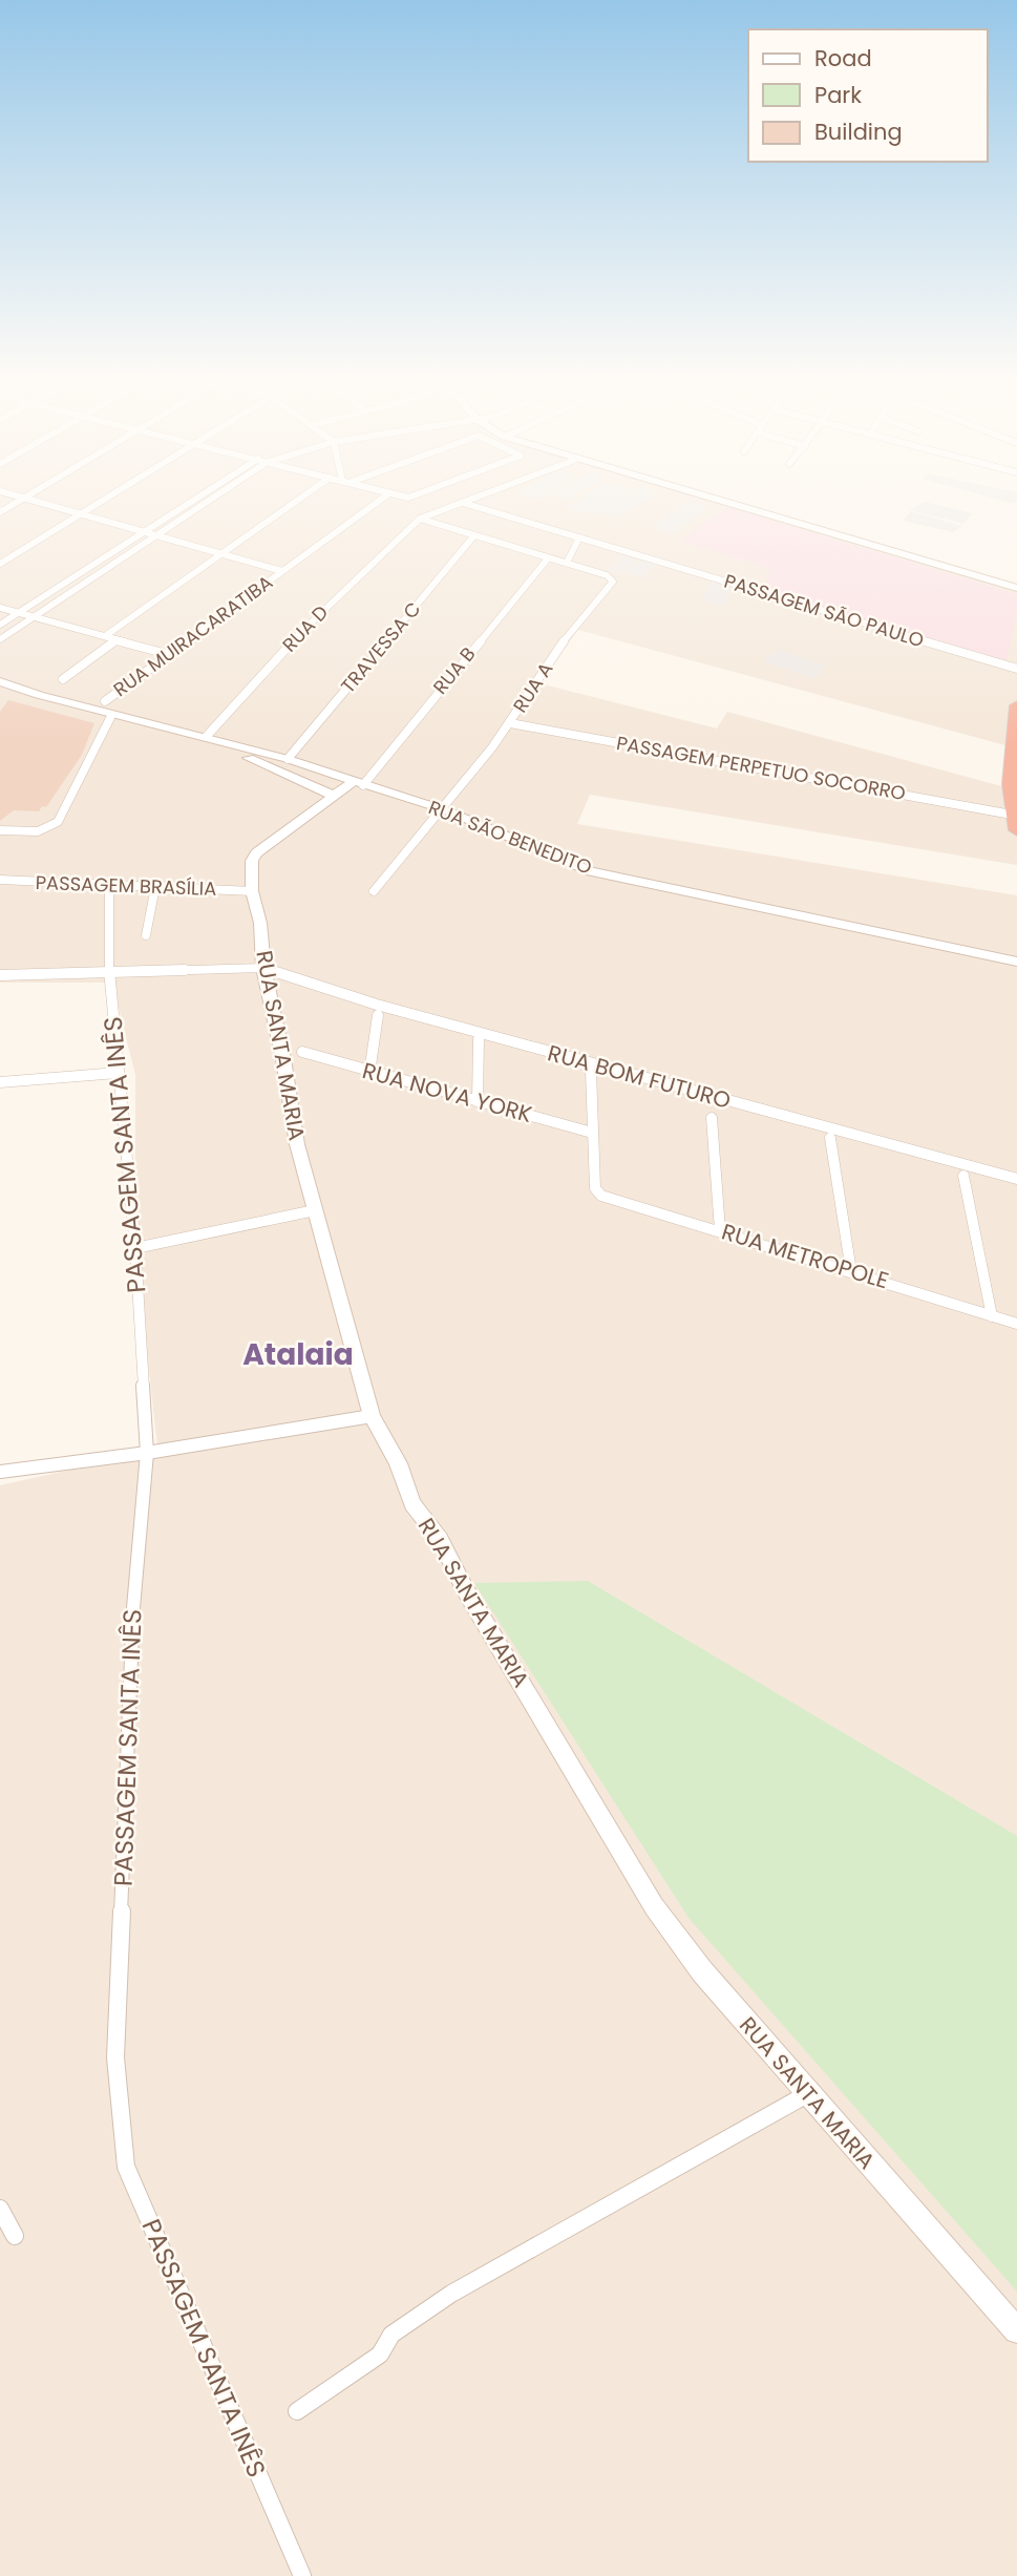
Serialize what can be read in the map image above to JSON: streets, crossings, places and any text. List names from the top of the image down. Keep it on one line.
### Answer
{"streets":{"street":["PASSAGEM SÃO PAULO","RUA D","RUA MUIRACARATIBA","TRAVESSA C","RUA B","RUA A","PASSAGEM PERPETUO SOCORRO","RUA SÃO BENEDITO","PASSAGEM BRASÍLIA","RUA SANTA MARIA","RUA BOM FUTURO","RUA NOVA YORK","PASSAGEM SANTA INÊS","RUA METROPOLE"]},"crossings":[["PASSAGEM SÃO PAULO","RUA D"],["RUA D","RUA SÃO BENEDITO"],["RUA MUIRACARATIBA","RUA SÃO BENEDITO"],["TRAVESSA C","RUA SÃO BENEDITO"],["RUA B","RUA SÃO BENEDITO"],["RUA B","RUA SANTA MARIA"],["RUA A","PASSAGEM PERPETUO SOCORRO"],["RUA A","RUA SÃO BENEDITO"],["RUA SÃO BENEDITO","RUA SANTA MARIA"],["PASSAGEM BRASÍLIA","RUA SANTA MARIA"],["PASSAGEM BRASÍLIA","PASSAGEM SANTA INÊS"],["RUA SANTA MARIA","RUA BOM FUTURO"],["RUA NOVA YORK","RUA METROPOLE"]],"districts":["Atalaia"],"legend":["Road","Park","Building"]}
